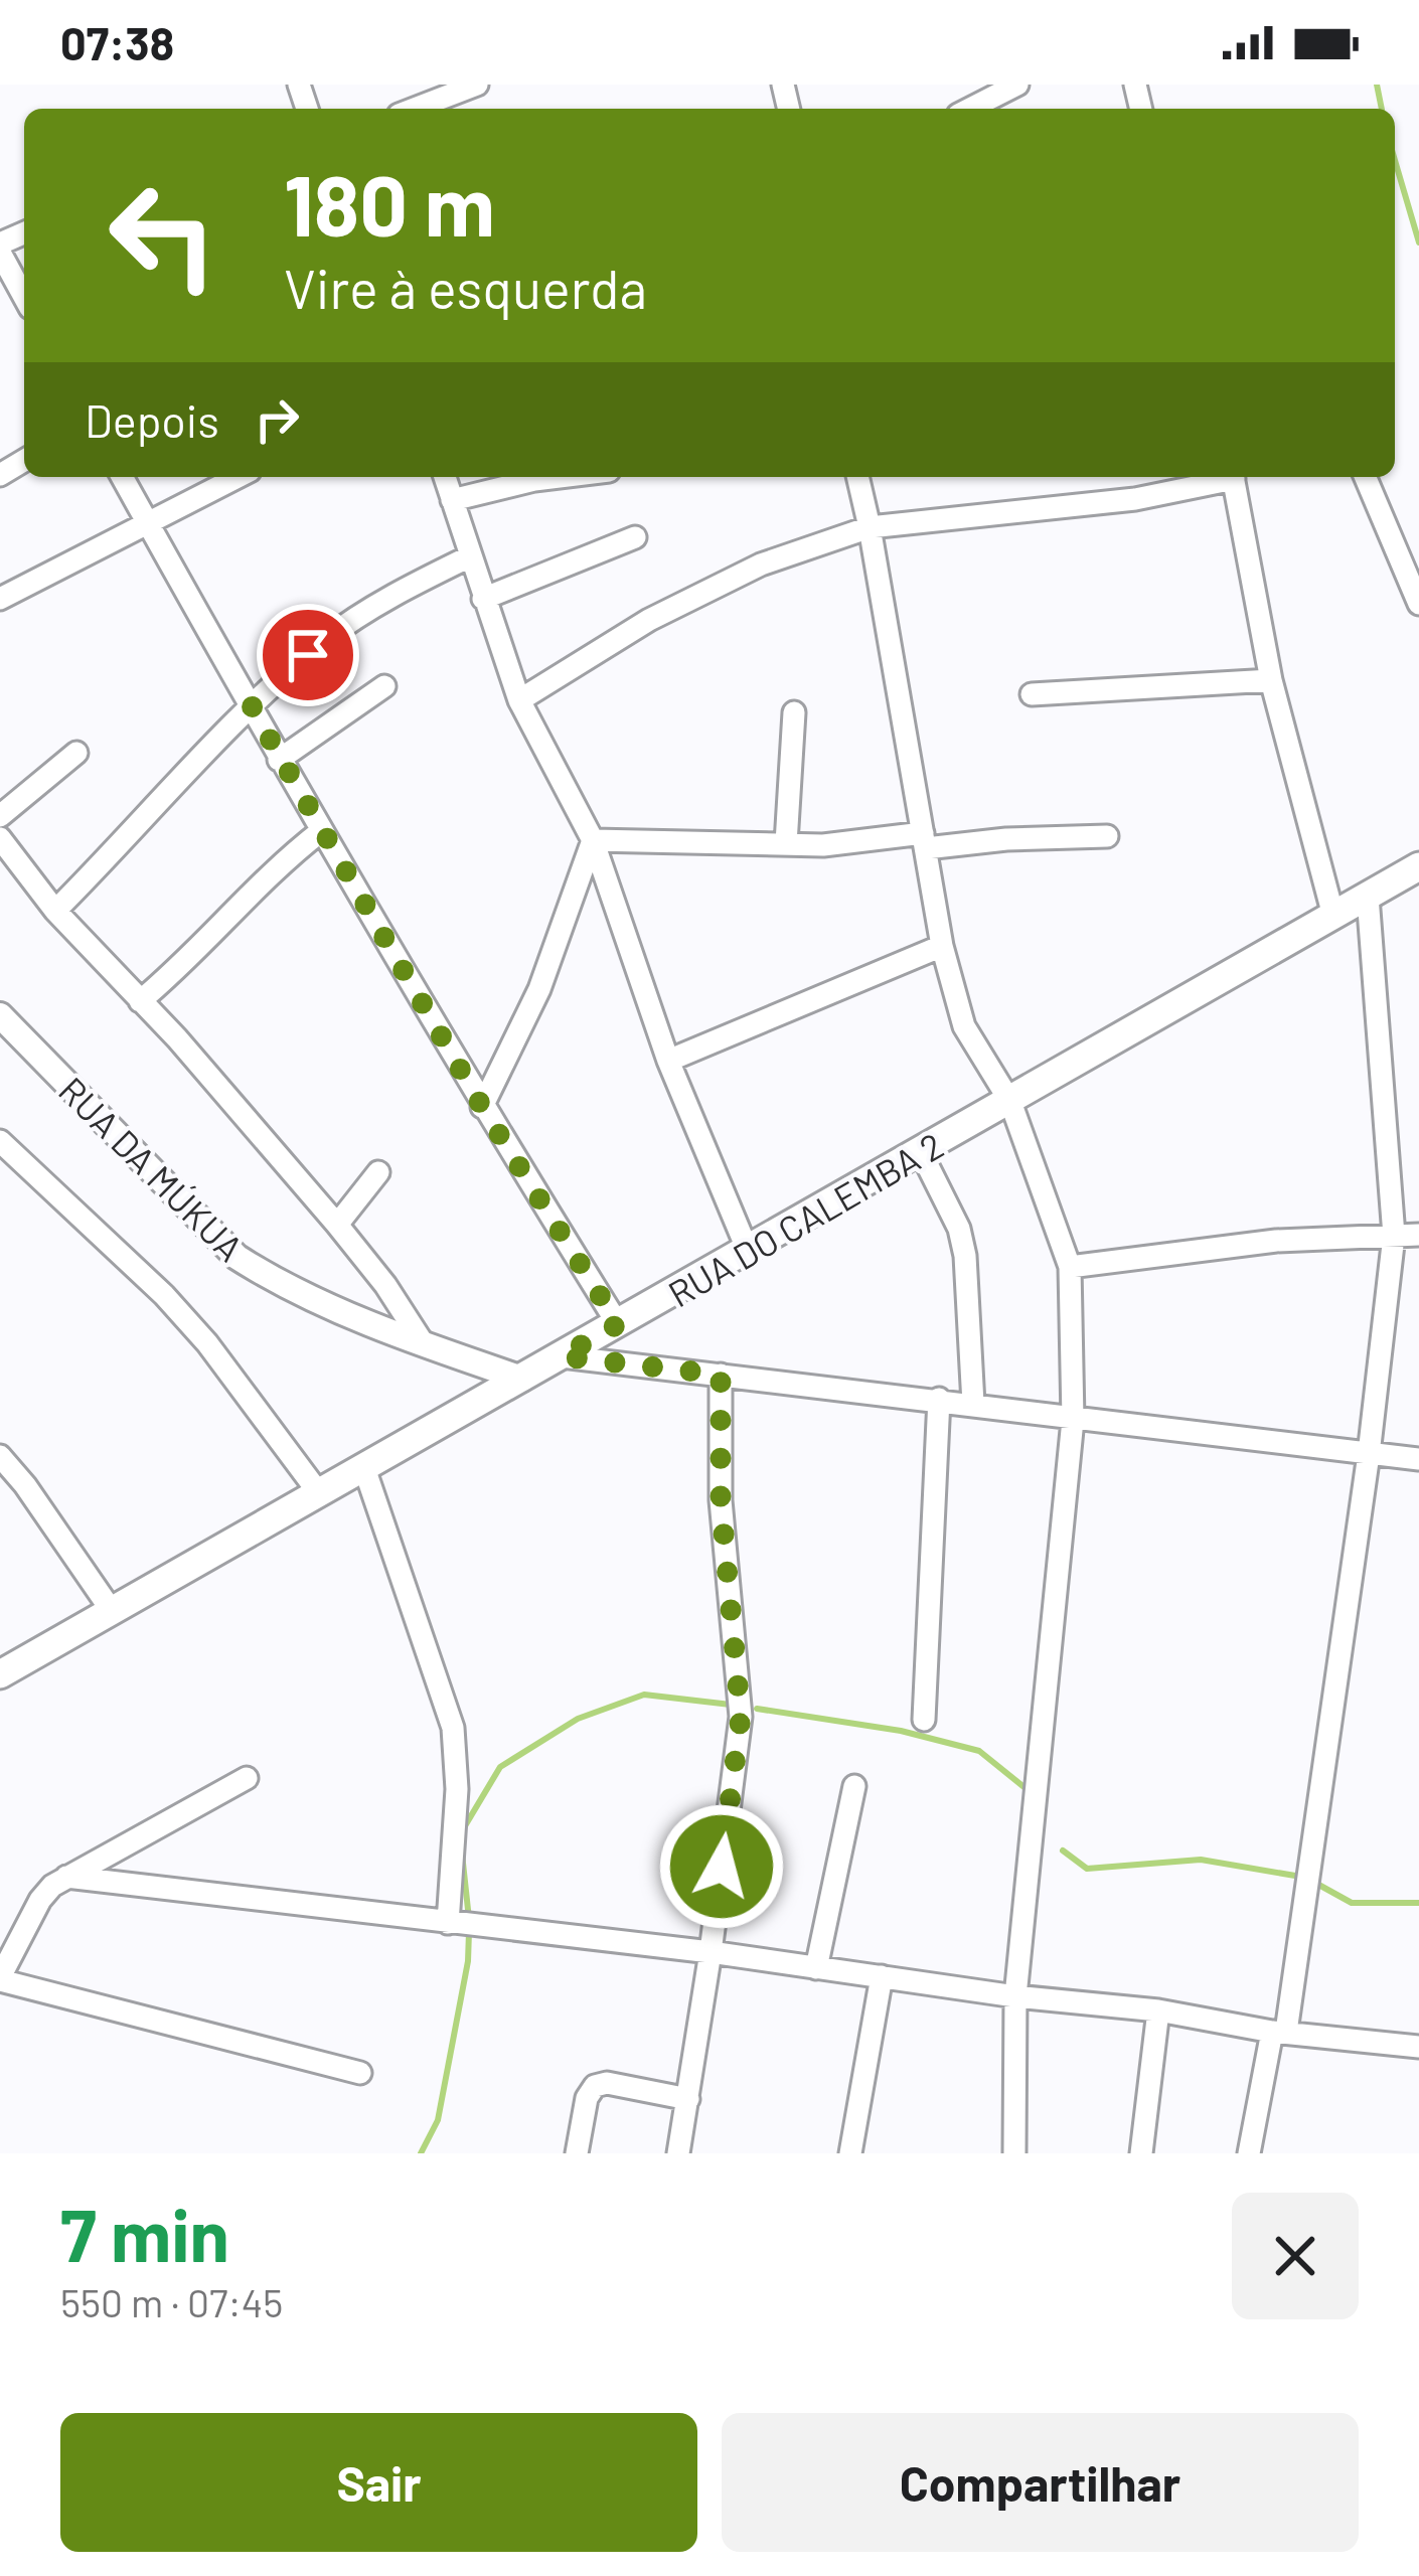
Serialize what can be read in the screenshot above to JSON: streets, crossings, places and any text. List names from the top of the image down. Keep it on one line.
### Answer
{"streets":{"main road":["RUA DO CALEMBA 2"],"street":["RUA DA MÚKUA"]},"crossings":[["RUA DA MÚKUA","RUA DO CALEMBA 2"]],"page":{"status":"07:38","turn":["180 m","Vire à esquerda"],"then":"Depois","heading":["7 min","550 m · 07:45"],"buttons":["Sair","Compartilhar"]}}
